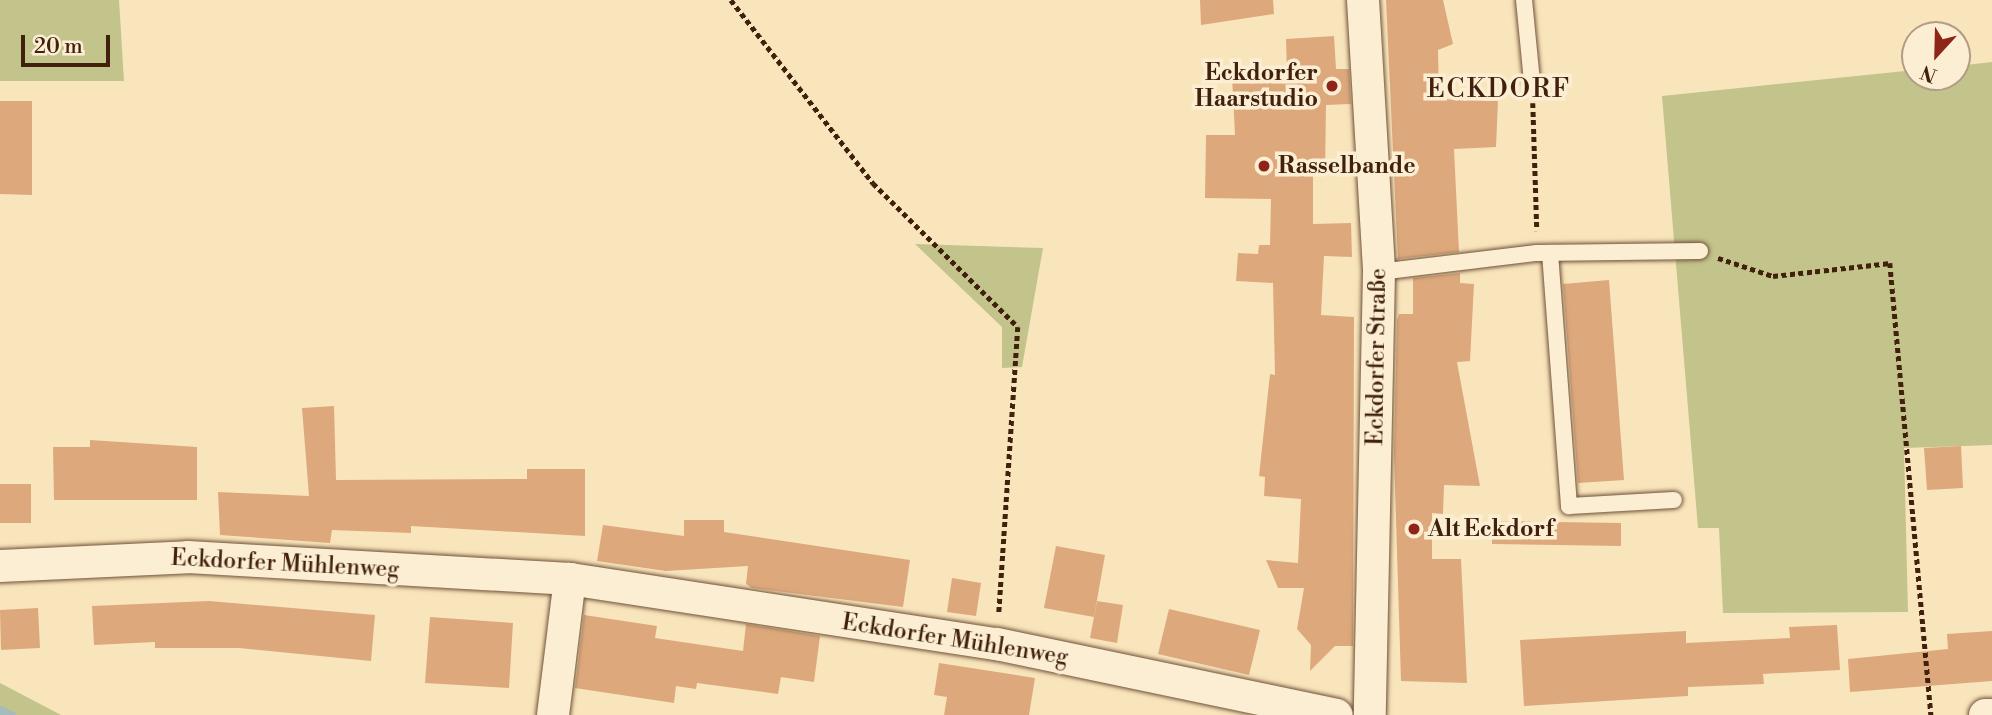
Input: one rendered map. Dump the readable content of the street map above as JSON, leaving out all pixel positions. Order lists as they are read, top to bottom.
{
  "streets": {
    "street": ["Eckdorfer Straße", "Eckdorfer Mühlenweg"]
  },
  "districts": ["ECKDORF"],
  "places": ["Eckdorfer Haarstudio", "Rasselbande", "Alt Eckdorf"],
  "scale_bar": "20 m",
  "north": "bottom"
}
